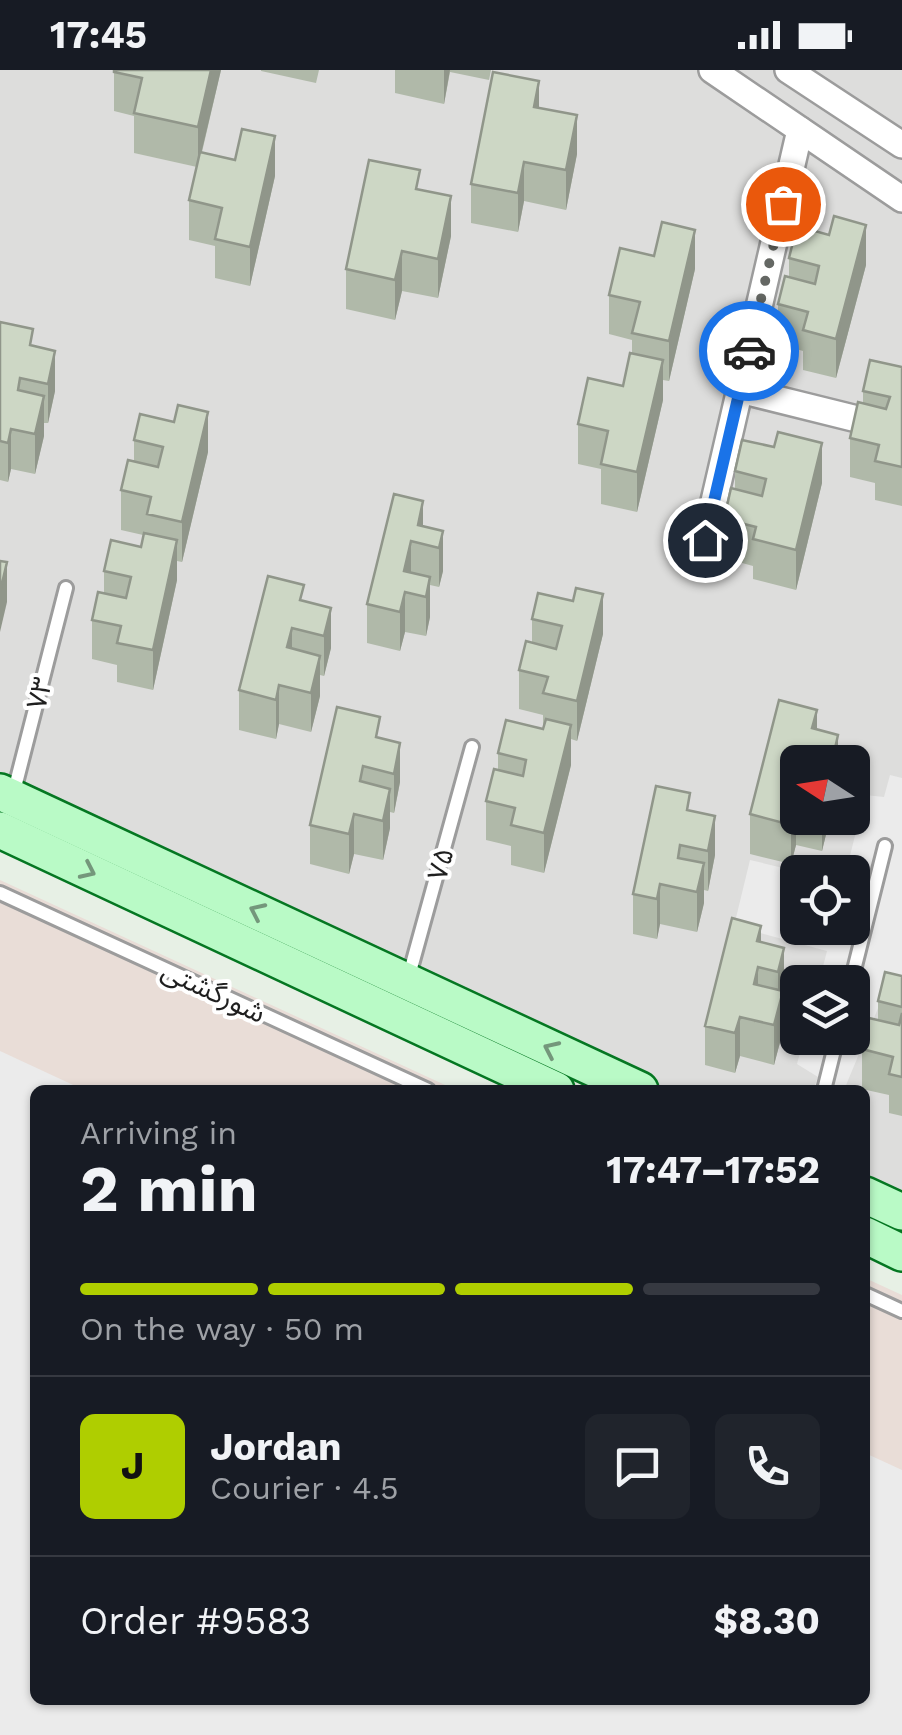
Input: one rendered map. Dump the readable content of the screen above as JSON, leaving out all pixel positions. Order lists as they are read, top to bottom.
{
  "streets": {
    "lane": ["۷۳", "۷۵", "شورگشتی"]
  },
  "north": "left",
  "page": {
    "status": "17:45",
    "heading": ["2 min", "Arriving in", "17:47–17:52"],
    "panel": [
      "Jordan",
      "Courier · 4.5",
      "Order #9583",
      "$8.30"
    ],
    "bar": "On the way · 50 m",
    "round": "J"
  }
}
